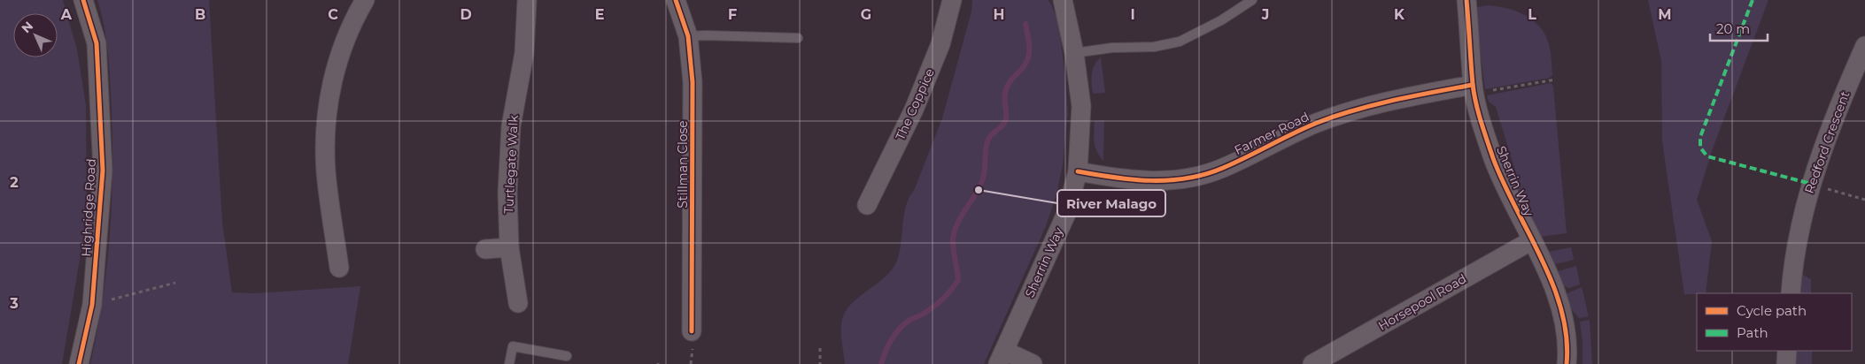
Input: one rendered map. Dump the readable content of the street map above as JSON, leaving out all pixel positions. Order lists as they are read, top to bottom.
{
  "streets": {
    "street": [
      "The Coppice",
      "Farmer Road",
      "Redford Crescent",
      "Turtlegate Walk",
      "Stillman Close",
      "Sherrin Way",
      "Highridge Road",
      "Horsepool Road"
    ]
  },
  "crossings": [
    ["Farmer Road", "Sherrin Way"],
    ["Sherrin Way", "Horsepool Road"]
  ],
  "places": ["River Malago"],
  "legend": ["Cycle path", "Path"],
  "scale_bar": "20 m",
  "north": "top left",
  "grid": {
    "columns": [
      "A",
      "B",
      "C",
      "D",
      "E",
      "F",
      "G",
      "H",
      "I",
      "J",
      "K",
      "L",
      "M"
    ],
    "rows": ["2", "3"]
  }
}
